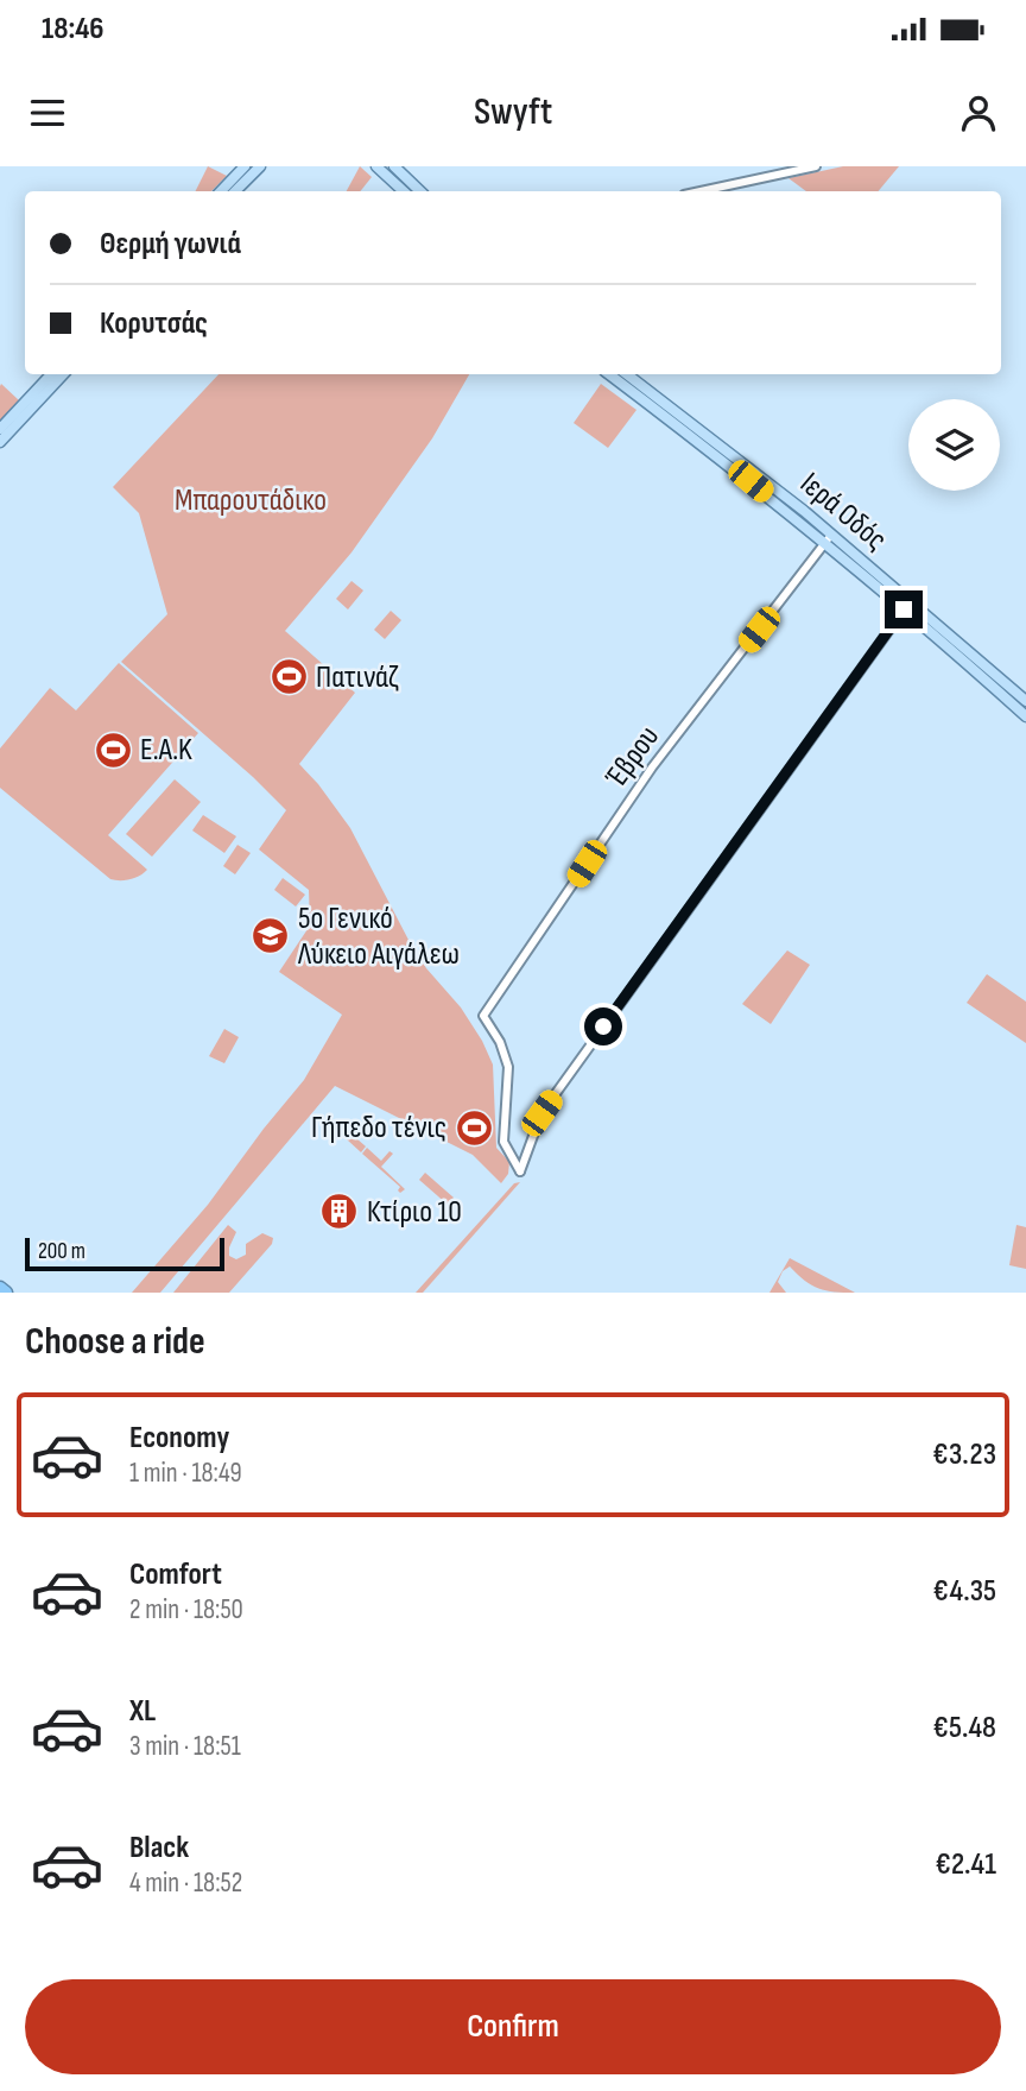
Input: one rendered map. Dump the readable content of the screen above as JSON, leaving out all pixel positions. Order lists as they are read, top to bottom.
{
  "streets": {
    "main road": ["Ιερά Οδός"],
    "street": ["Έβρου"]
  },
  "crossings": [
    ["Ιερά Οδός", "Έβρου"]
  ],
  "parks": ["Μπαρουτάδικο"],
  "places": {
    "sports": ["Πατινάζ", "E.A.K", "Γήπεδο τένις"],
    "school or university": ["5ο Γενικό Λύκειο Αιγάλεω"],
    "building": ["Κτίριο 10"]
  },
  "scale_bar": "200 m",
  "page": {
    "status": "18:46",
    "header": "Swyft",
    "banner": ["Θερμή γωνιά", "Κορυτσάς"],
    "scale": "200 m",
    "heading": "Choose a ride",
    "list": [
      {
        "name": "Economy",
        "note": "1 min · 18:49",
        "value": "€3.23"
      },
      {
        "name": "Comfort",
        "note": "2 min · 18:50",
        "value": "€4.35"
      },
      {
        "name": "XL",
        "note": "3 min · 18:51",
        "value": "€5.48"
      },
      {
        "name": "Black",
        "note": "4 min · 18:52",
        "value": "€2.41"
      }
    ],
    "buttons": "Confirm"
  }
}
